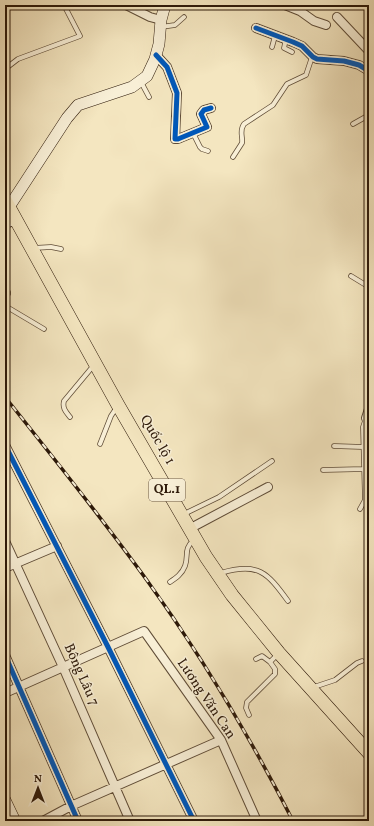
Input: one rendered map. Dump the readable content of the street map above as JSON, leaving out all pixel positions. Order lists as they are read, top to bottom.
{
  "streets": {
    "highway": ["Quốc lộ 1", "QL.1"],
    "street": ["Bông Lâu 7", "Lương Văn Can"]
  },
  "north": "top"
}
